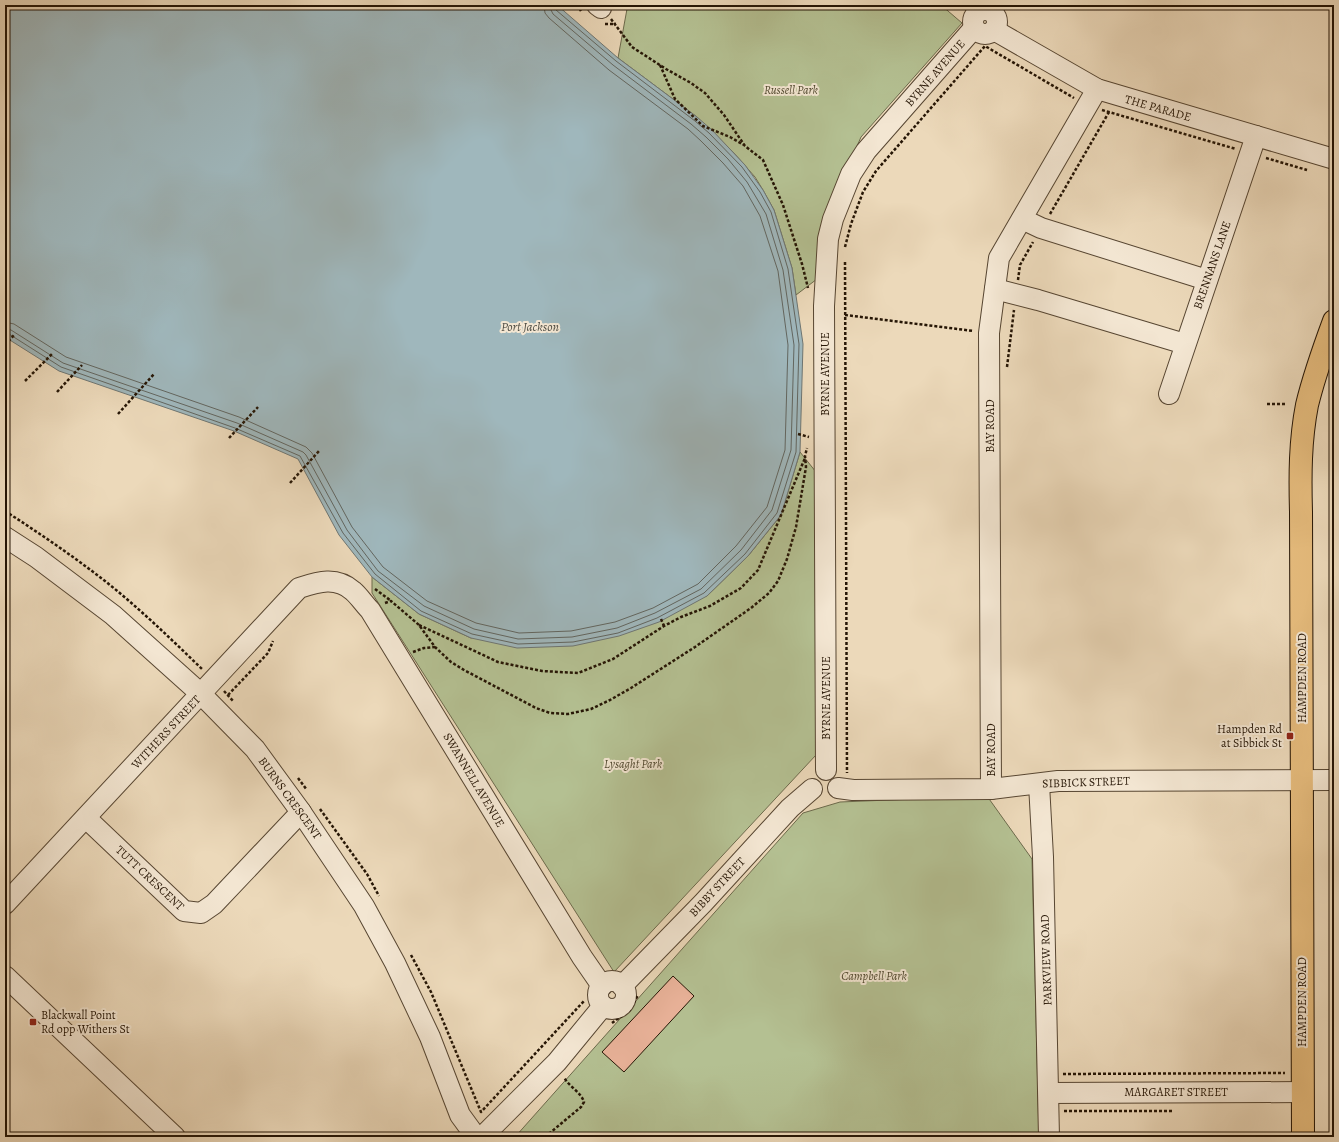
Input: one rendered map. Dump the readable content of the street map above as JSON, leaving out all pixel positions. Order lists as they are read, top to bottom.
{
  "streets": {
    "main road": ["HAMPDEN ROAD"],
    "street": [
      "BYRNE AVENUE",
      "THE PARADE",
      "BRENNANS LANE",
      "BAY ROAD",
      "WITHERS STREET",
      "SWANNELL AVENUE",
      "SIBBICK STREET",
      "BURNS CRESCENT",
      "TUTT CRESCENT",
      "BIBBY STREET",
      "PARKVIEW ROAD",
      "MARGARET STREET"
    ]
  },
  "crossings": [
    ["BYRNE AVENUE", "THE PARADE"],
    ["BYRNE AVENUE", "SIBBICK STREET"],
    ["BYRNE AVENUE", "BIBBY STREET"],
    ["THE PARADE", "BRENNANS LANE"],
    ["THE PARADE", "BAY ROAD"],
    ["BAY ROAD", "SIBBICK STREET"],
    ["HAMPDEN ROAD", "SIBBICK STREET"],
    ["HAMPDEN ROAD", "MARGARET STREET"],
    ["WITHERS STREET", "SWANNELL AVENUE"],
    ["WITHERS STREET", "BURNS CRESCENT"],
    ["WITHERS STREET", "TUTT CRESCENT"],
    ["SIBBICK STREET", "BIBBY STREET"],
    ["SIBBICK STREET", "PARKVIEW ROAD"],
    ["BURNS CRESCENT", "TUTT CRESCENT"],
    ["PARKVIEW ROAD", "MARGARET STREET"]
  ],
  "water": ["Port Jackson"],
  "parks": ["Russell Park", "Lysaght Park", "Campbell Park"],
  "places": {
    "transit": ["Hampden Rd at Sibbick St", "Blackwall Point Rd opp Withers St"]
  }
}
